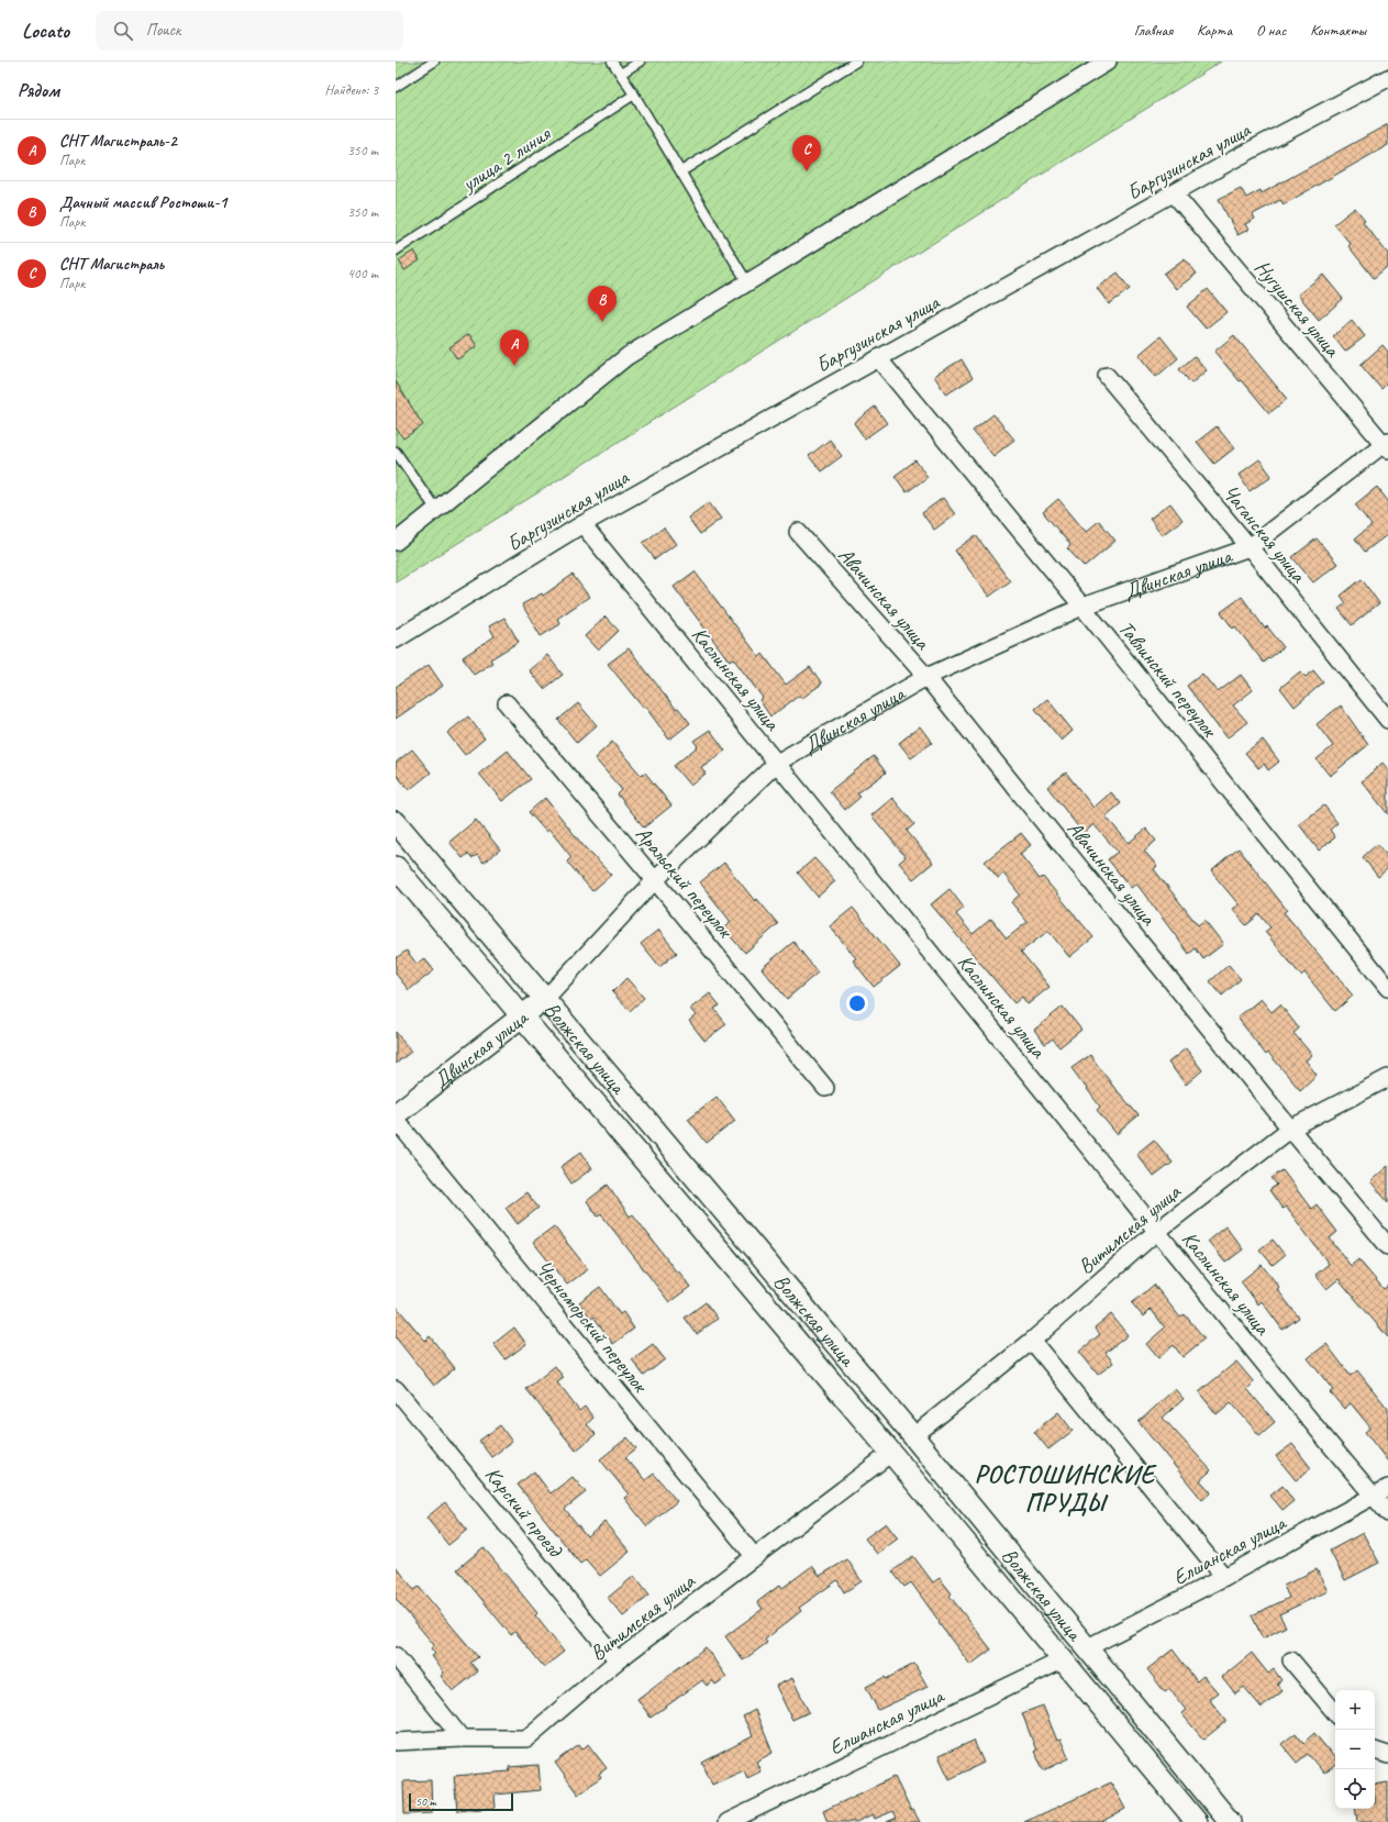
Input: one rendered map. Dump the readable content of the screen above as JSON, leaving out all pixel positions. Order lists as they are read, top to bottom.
{
  "streets": {
    "street": [
      "Баргузинская улица",
      "Нугушская улица",
      "Чаганская улица",
      "Двинская улица",
      "Авачинская улица",
      "Каслинская улица",
      "Тавлинский переулок",
      "Аральский переулок",
      "Волжская улица",
      "Витимская улица",
      "Черноморский переулок",
      "Карский проезд",
      "Елшанская улица"
    ],
    "lane": ["улица 2 линия"]
  },
  "crossings": [
    ["Баргузинская улица", "Нугушская улица"],
    ["Баргузинская улица", "Каслинская улица"],
    ["Баргузинская улица", "Тавлинский переулок"],
    ["Нугушская улица", "Двинская улица"],
    ["Чаганская улица", "Двинская улица"],
    ["Двинская улица", "Авачинская улица"],
    ["Двинская улица", "Каслинская улица"],
    ["Двинская улица", "Тавлинский переулок"],
    ["Двинская улица", "Аральский переулок"],
    ["Двинская улица", "Волжская улица"],
    ["Авачинская улица", "Витимская улица"],
    ["Каслинская улица", "Витимская улица"],
    ["Каслинская улица", "Елшанская улица"],
    ["Волжская улица", "Витимская улица"],
    ["Волжская улица", "Елшанская улица"],
    ["Витимская улица", "Черноморский переулок"],
    ["Витимская улица", "Карский проезд"]
  ],
  "districts": ["РОСТОШИНСКИЕ ПРУДЫ"],
  "scale_bar": "50 m",
  "page": {
    "header": "Locato",
    "search": "Поиск",
    "nav": [
      "Главная",
      "Карта",
      "О нас",
      "Контакты"
    ],
    "heading": ["Рядом", "Найдено: 3"],
    "list": [
      {
        "mark": "A",
        "name": "СНТ Магистраль-2",
        "note": "Парк",
        "value": "350 m"
      },
      {
        "mark": "B",
        "name": "Дачный массив Ростоши-1",
        "note": "Парк",
        "value": "350 m"
      },
      {
        "mark": "C",
        "name": "СНТ Магистраль",
        "note": "Парк",
        "value": "400 m"
      }
    ],
    "pins": ["C", "B", "A"],
    "map_buttons": ["+", "−"],
    "scale": "50 m"
  }
}
